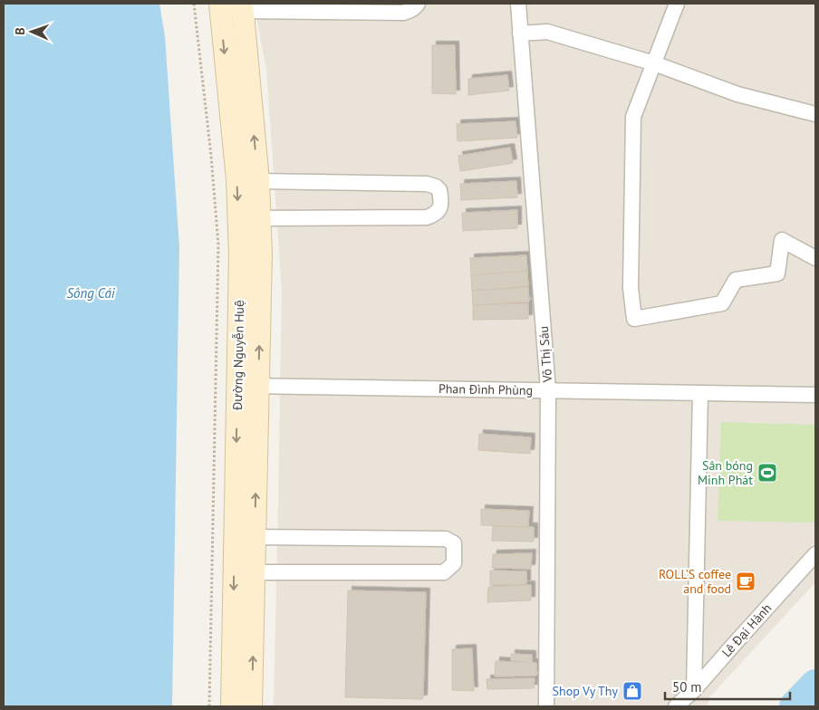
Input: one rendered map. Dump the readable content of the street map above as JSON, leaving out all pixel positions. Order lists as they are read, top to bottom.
{
  "streets": {
    "main road": ["Đường Nguyễn Huệ"],
    "street": ["Võ Thị Sáu", "Phan Đình Phùng", "Lê Đại Hành"]
  },
  "crossings": [
    ["Võ Thị Sáu", "Phan Đình Phùng"],
    ["Đường Nguyễn Huệ", "Phan Đình Phùng"]
  ],
  "water": ["Sông Cái"],
  "places": {
    "sports": ["Sân bóng Minh Phát"],
    "cafe": ["ROLL’S coffee and food"],
    "shop": ["Shop Vy Thy"]
  },
  "scale_bar": "50 m",
  "north": "left"
}
